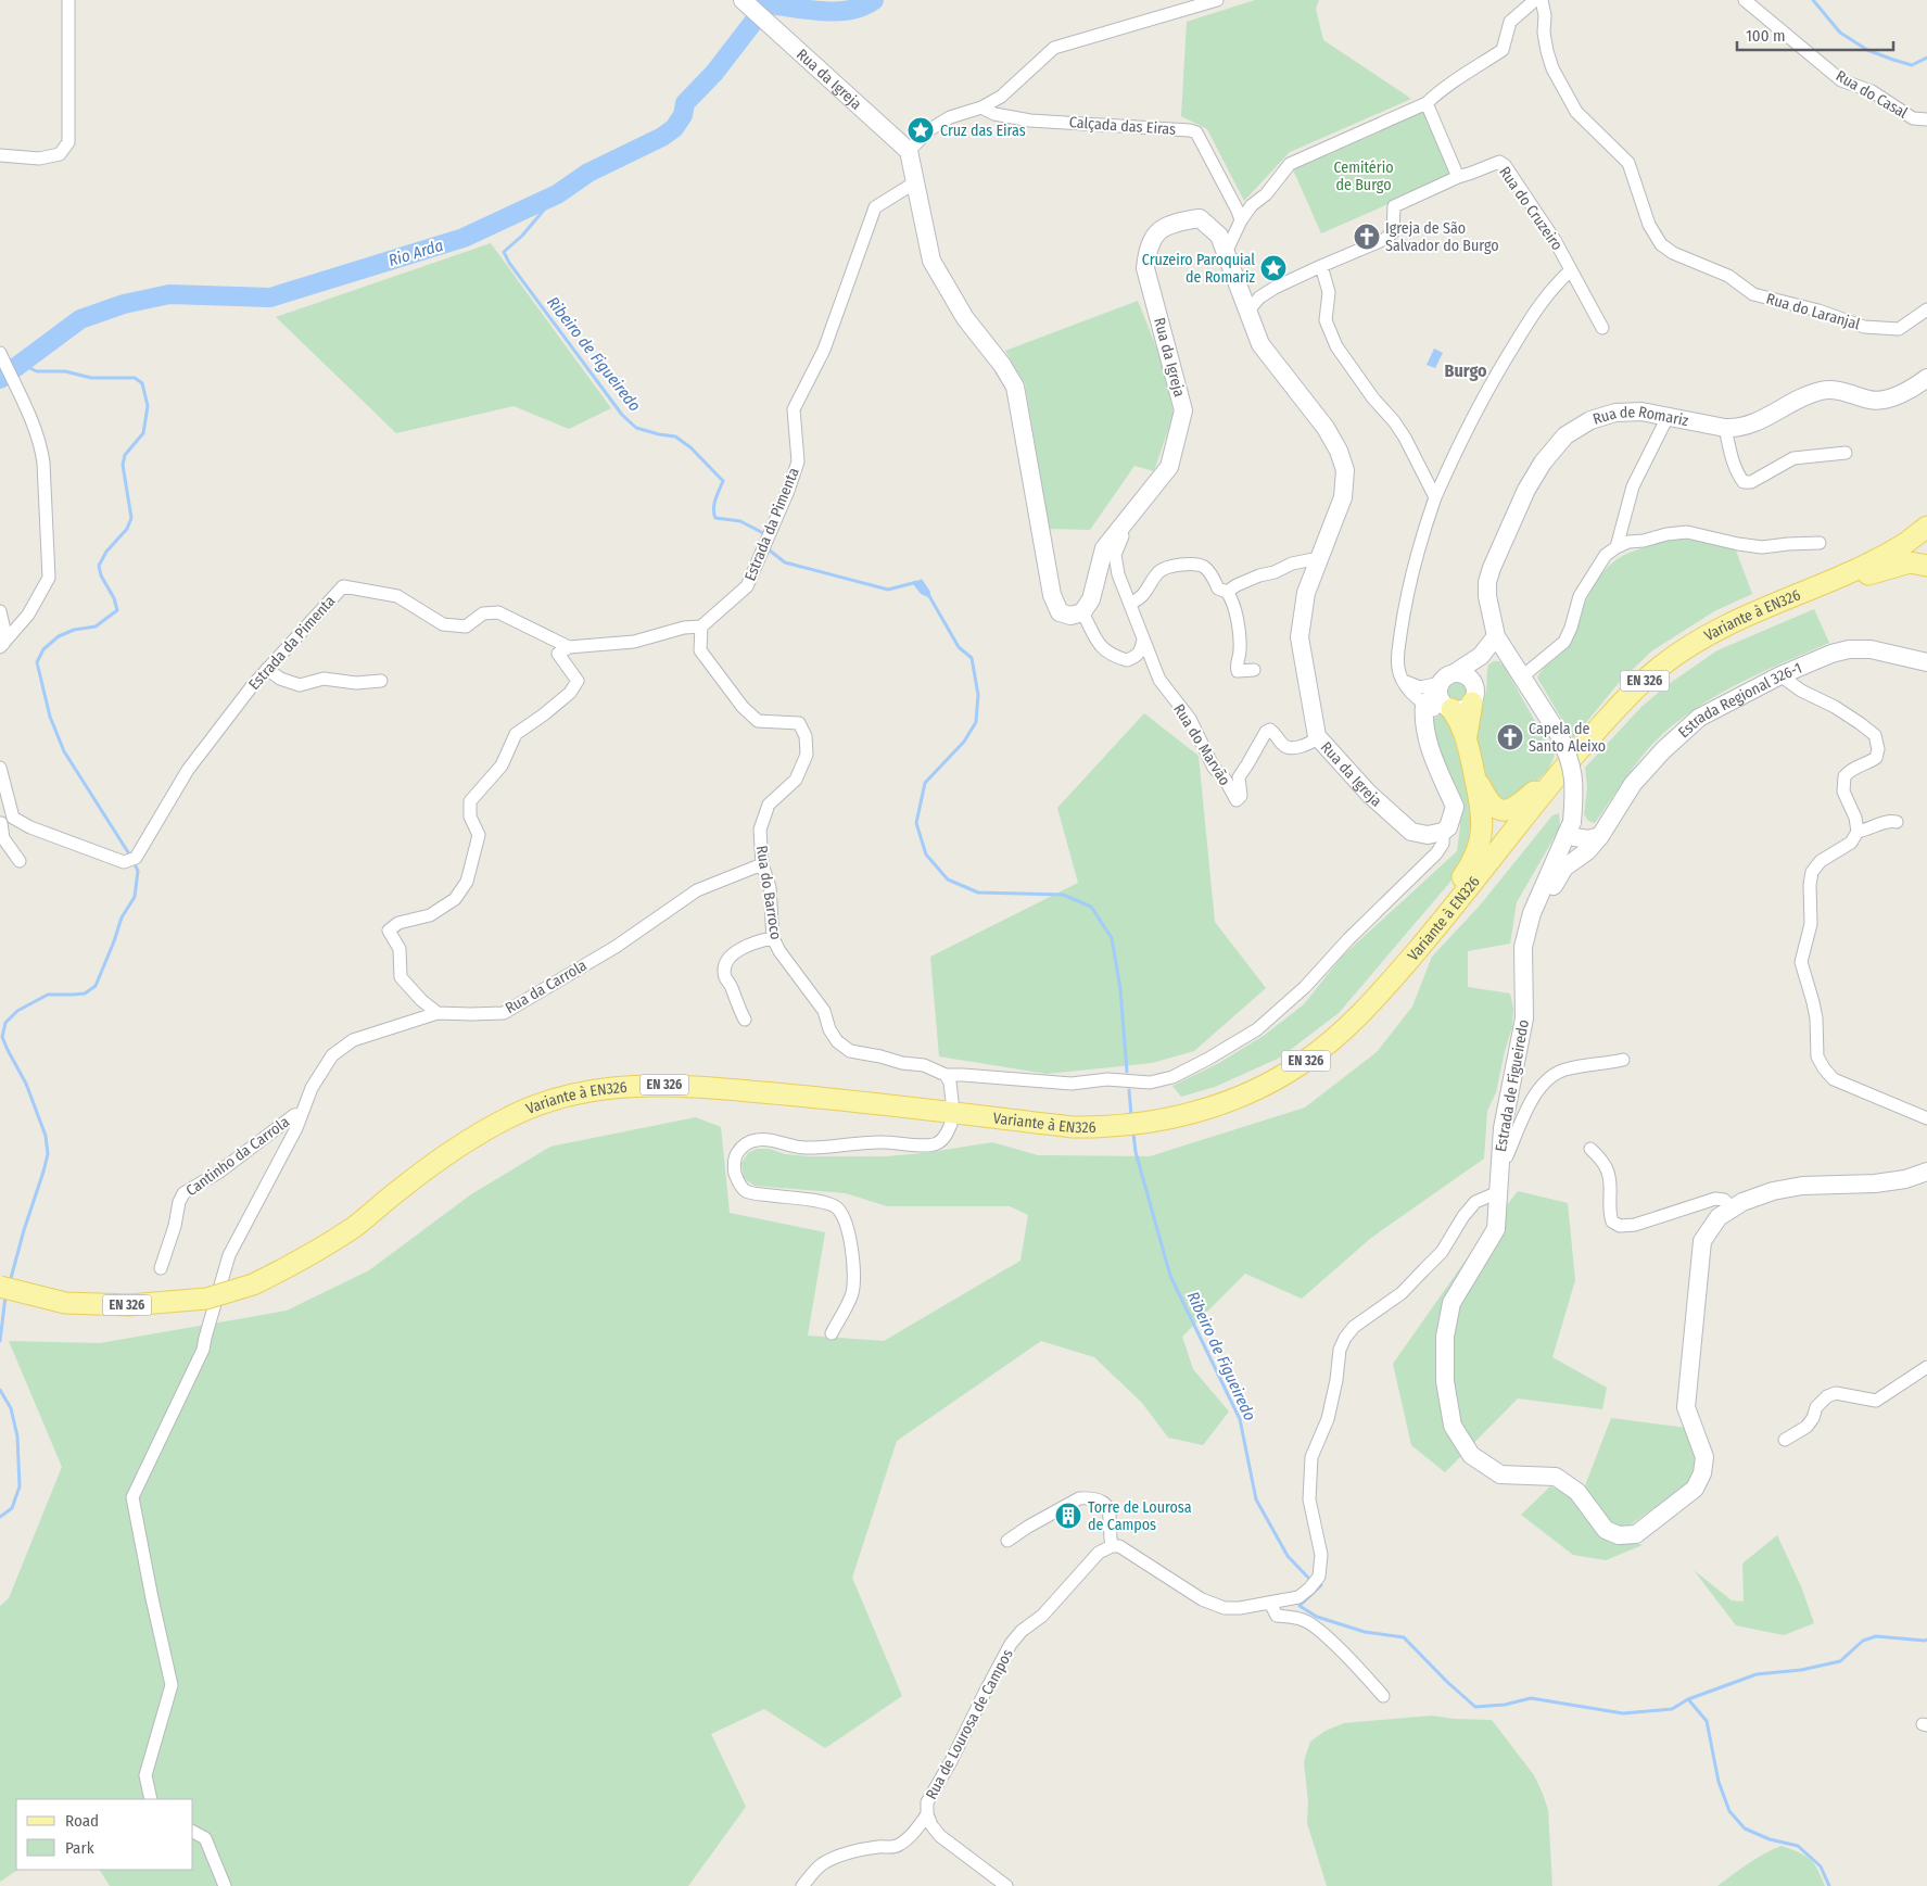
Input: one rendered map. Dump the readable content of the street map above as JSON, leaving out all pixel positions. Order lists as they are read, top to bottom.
{
  "streets": {
    "main road": ["Variante à EN326", "EN 326"],
    "street": [
      "Rua da Igreja",
      "Rua do Casal",
      "Calçada das Eiras",
      "Rua do Cruzeiro",
      "Rua do Laranjal",
      "Rua de Romariz",
      "Estrada da Pimenta",
      "Estrada Regional 326-1",
      "Rua do Marvão",
      "Rua do Barroco",
      "Rua da Carrola",
      "Estrada de Figueiredo",
      "Cantinho da Carrola",
      "Rua de Lourosa de Campos"
    ]
  },
  "crossings": [
    ["Rua da Igreja", "Rua do Marvão"],
    ["Rua de Romariz", "Estrada de Figueiredo"],
    ["Estrada da Pimenta", "Rua do Barroco"],
    ["Estrada Regional 326-1", "Estrada de Figueiredo"],
    ["Rua do Barroco", "Rua da Carrola"],
    ["Rua da Carrola", "Cantinho da Carrola"]
  ],
  "districts": ["Burgo"],
  "water": ["Rio Arda", "Ribeiro de Figueiredo"],
  "parks": ["Cemitério de Burgo"],
  "places": {
    "place": ["Cruz das Eiras", "Cruzeiro Paroquial de Romariz"],
    "church": ["Igreja de São Salvador do Burgo", "Capela de Santo Aleixo"],
    "building": ["Torre de Lourosa de Campos"]
  },
  "legend": ["Road", "Park"],
  "scale_bar": "100 m"
}
